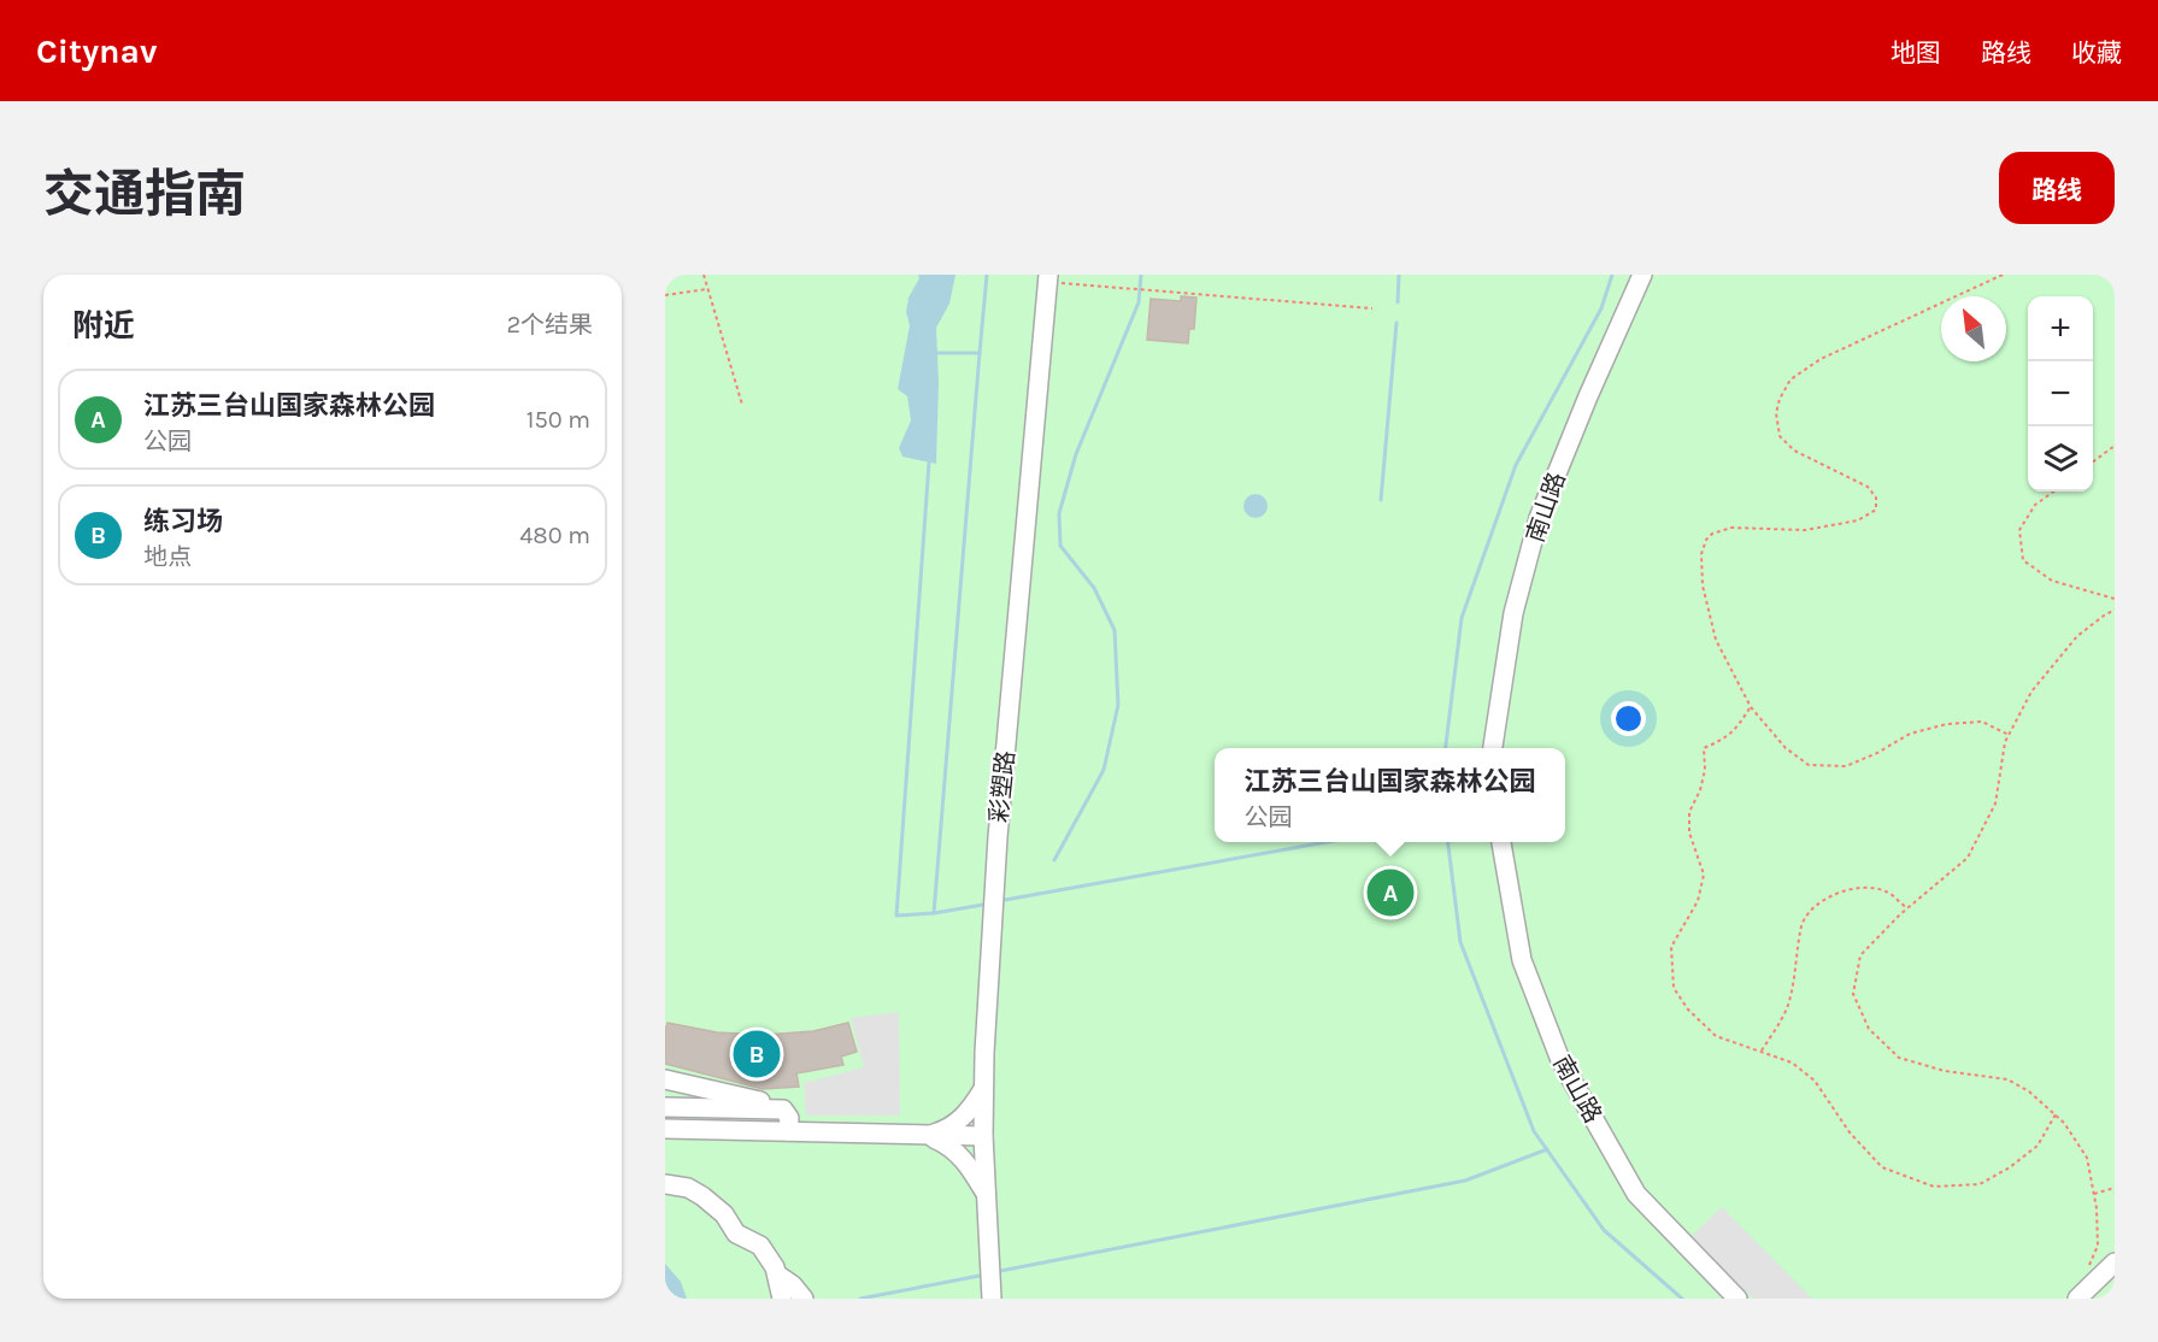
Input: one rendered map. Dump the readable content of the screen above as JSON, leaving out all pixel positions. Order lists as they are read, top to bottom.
{
  "streets": {
    "street": ["南山路", "彩塑路"]
  },
  "north": "top left",
  "page": {
    "header": "Citynav",
    "nav": ["地图", "路线", "收藏"],
    "title": "交通指南",
    "buttons": "路线",
    "heading": ["附近", "2个结果"],
    "map_buttons": ["+", "−"],
    "list": [
      {
        "mark": "A",
        "name": "江苏三台山国家森林公园",
        "note": "公园",
        "value": "150 m"
      },
      {
        "mark": "B",
        "name": "练习场",
        "note": "地点",
        "value": "480 m"
      }
    ],
    "popup": ["江苏三台山国家森林公园", "公园"],
    "pins": ["A", "B"]
  }
}
